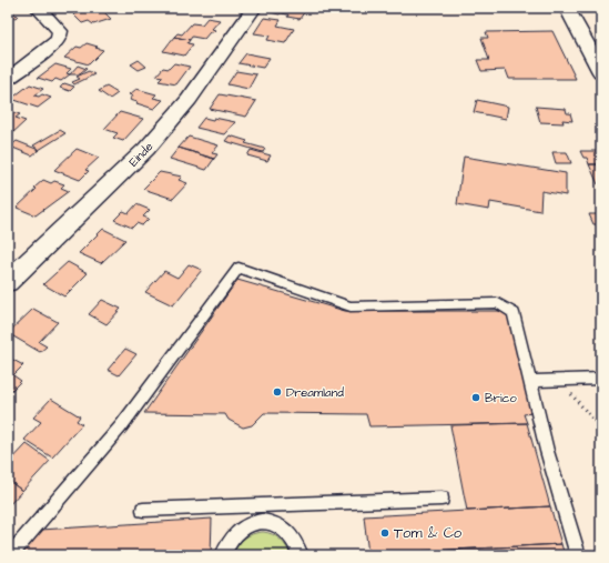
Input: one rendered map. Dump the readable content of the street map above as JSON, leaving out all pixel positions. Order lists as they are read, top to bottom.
{
  "streets": {
    "street": ["Einde"]
  },
  "places": ["Dreamland", "Brico", "Tom & Co"]
}
